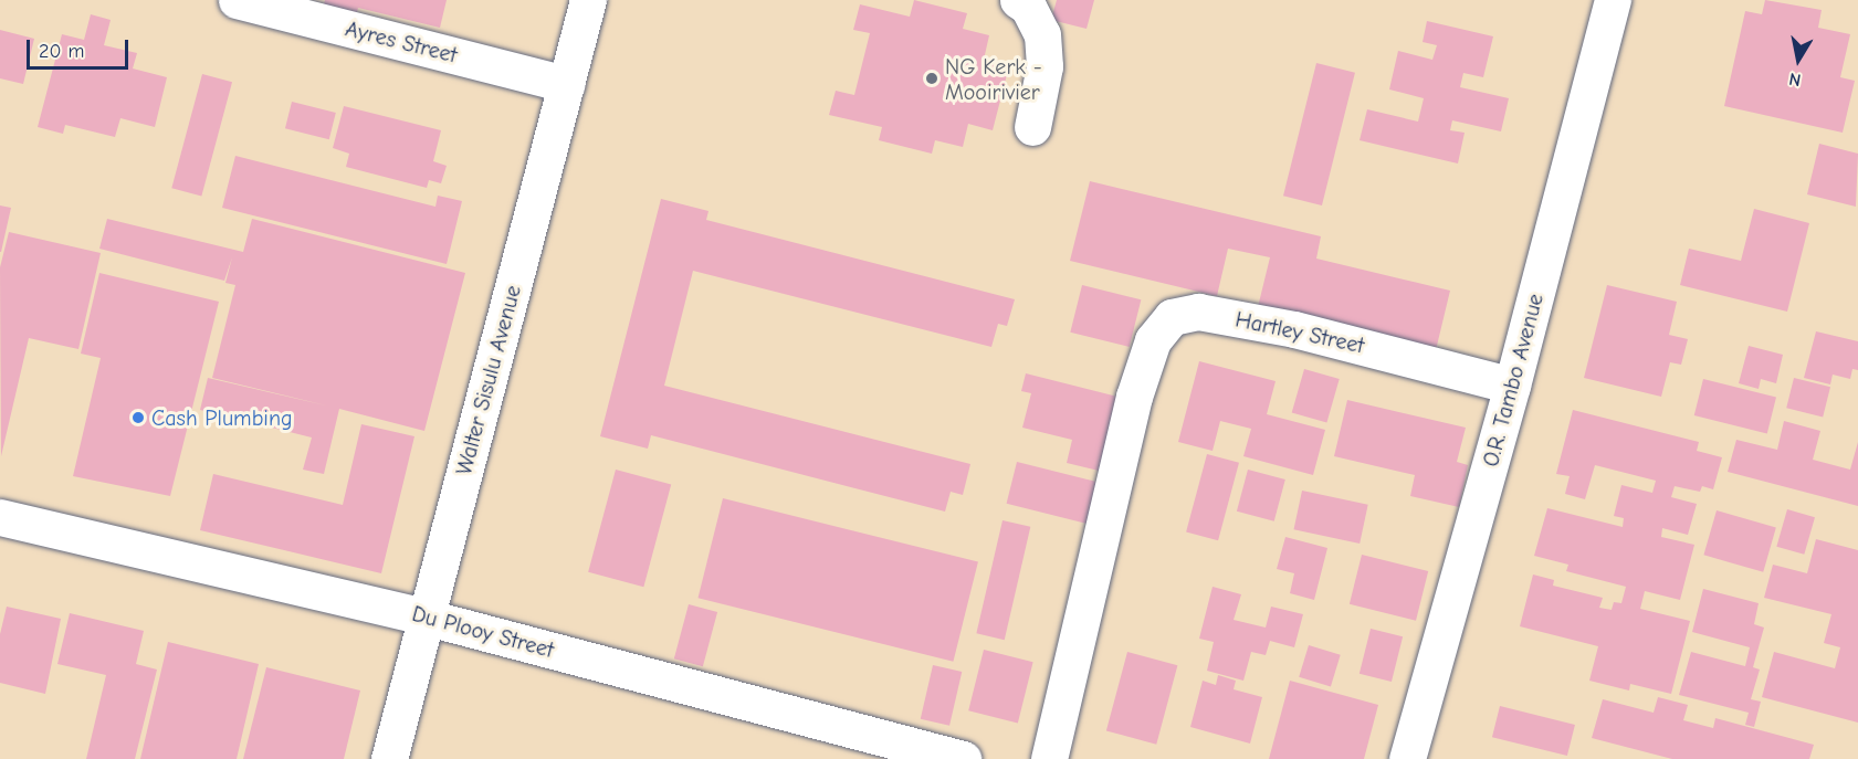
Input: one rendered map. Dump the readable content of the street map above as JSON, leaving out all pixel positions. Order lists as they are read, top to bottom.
{
  "streets": {
    "street": [
      "Ayres Street",
      "Hartley Street",
      "Walter Sisulu Avenue",
      "O.R. Tambo Avenue",
      "Du Plooy Street"
    ]
  },
  "crossings": [
    ["Ayres Street", "Walter Sisulu Avenue"],
    ["Hartley Street", "O.R. Tambo Avenue"],
    ["Walter Sisulu Avenue", "Du Plooy Street"]
  ],
  "places": ["NG Kerk - Mooirivier", "Cash Plumbing"],
  "scale_bar": "20 m",
  "north": "bottom"
}
